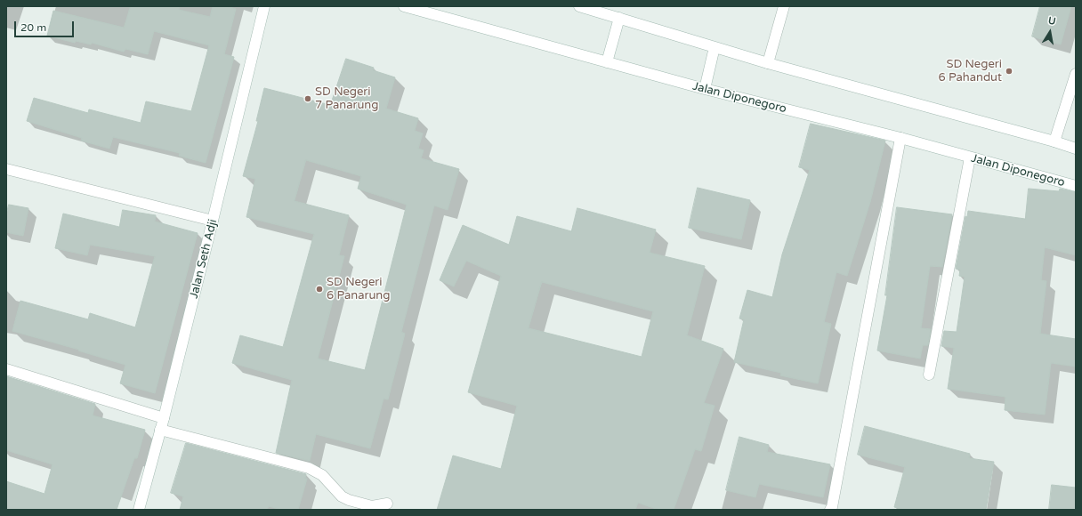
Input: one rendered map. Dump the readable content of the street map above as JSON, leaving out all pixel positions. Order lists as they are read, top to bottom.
{
  "streets": {
    "street": ["Jalan Diponegoro", "Jalan Seth Adji"]
  },
  "places": ["SD Negeri 6 Pahandut", "SD Negeri 7 Panarung", "SD Negeri 6 Panarung"],
  "scale_bar": "20 m",
  "north": "top"
}
